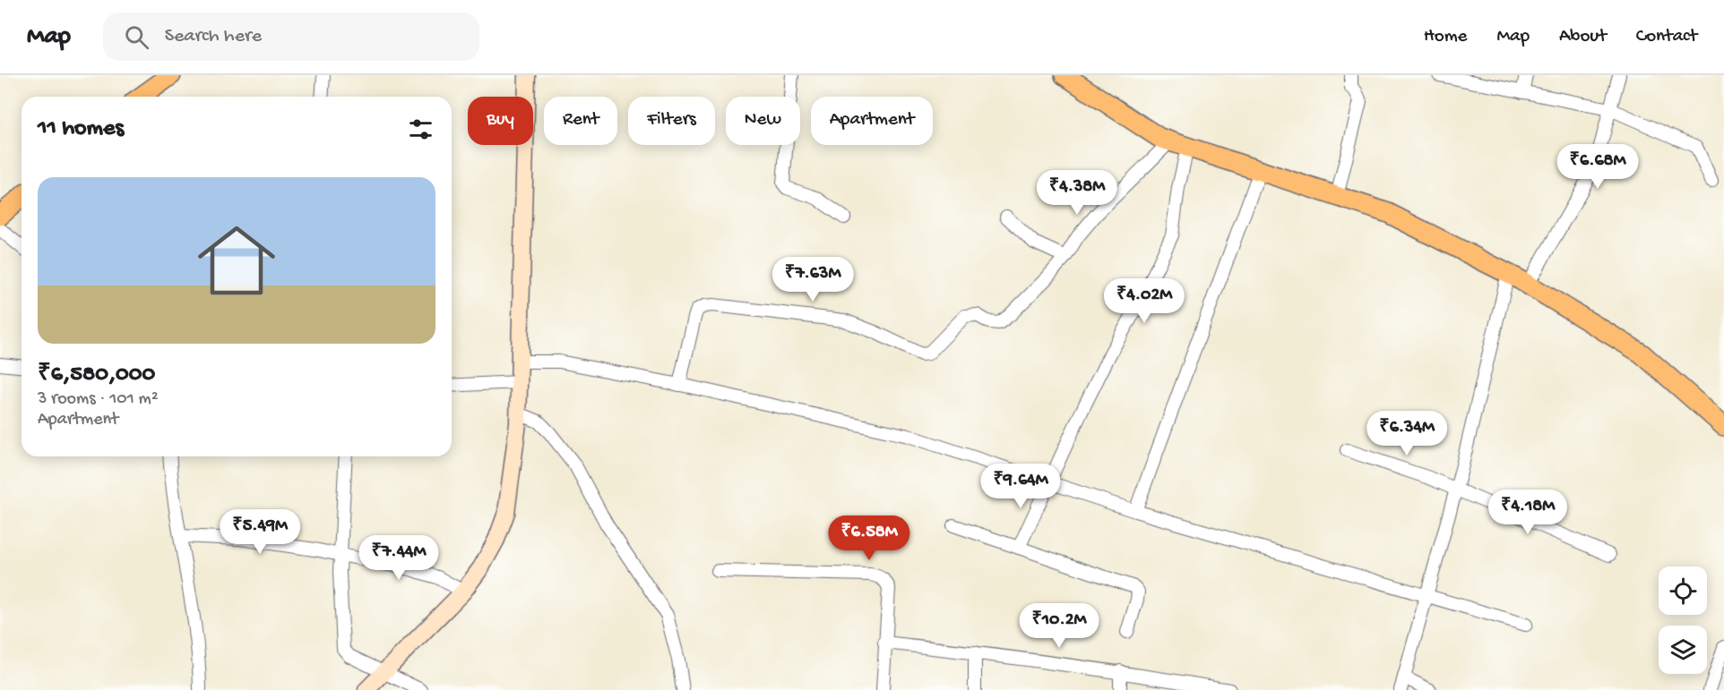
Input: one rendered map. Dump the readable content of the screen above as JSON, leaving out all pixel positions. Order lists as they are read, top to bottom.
{
  "page": {
    "header": "Map",
    "search": "Search here",
    "nav": [
      "Home",
      "Map",
      "About",
      "Contact"
    ],
    "chip": [
      "Buy",
      "Rent",
      "Filters",
      "New",
      "Apartment"
    ],
    "heading": "11 homes",
    "price": [
      "₹6.68M",
      "₹4.38M",
      "₹7.63M",
      "₹4.02M",
      "₹6.34M",
      "₹9.64M",
      "₹4.18M",
      "₹5.49M",
      "₹6.58M",
      "₹7.44M",
      "₹10.2M"
    ],
    "list": [
      {
        "name": "₹6,580,000",
        "note": "3 rooms · 101 m² · Apartment"
      }
    ]
  }
}
